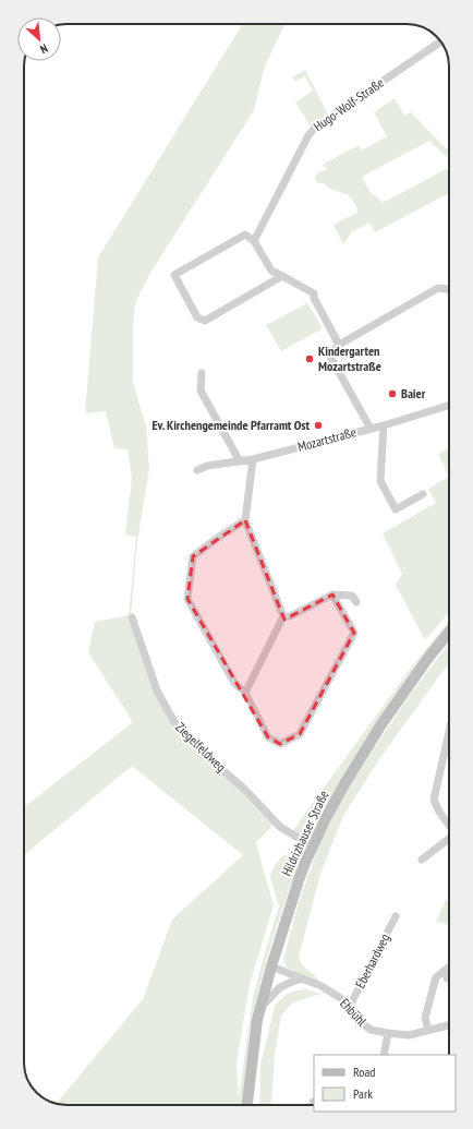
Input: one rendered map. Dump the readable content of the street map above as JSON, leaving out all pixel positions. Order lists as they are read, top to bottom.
{
  "streets": {
    "main road": ["Hildrizhauser Straße"],
    "street": [
      "Hugo-Wolf-Straße",
      "Mozartstraße",
      "Ziegelfeldweg",
      "Eberhardweg",
      "Ehbühl"
    ]
  },
  "crossings": [
    ["Ziegelfeldweg", "Hildrizhauser Straße"],
    ["Hildrizhauser Straße", "Ehbühl"],
    ["Eberhardweg", "Ehbühl"]
  ],
  "places": ["Kindergarten Mozartstraße", "Baier", "Ev. Kirchengemeinde Pfarramt Ost"],
  "legend": ["Road", "Park"],
  "north": "bottom right"
}
